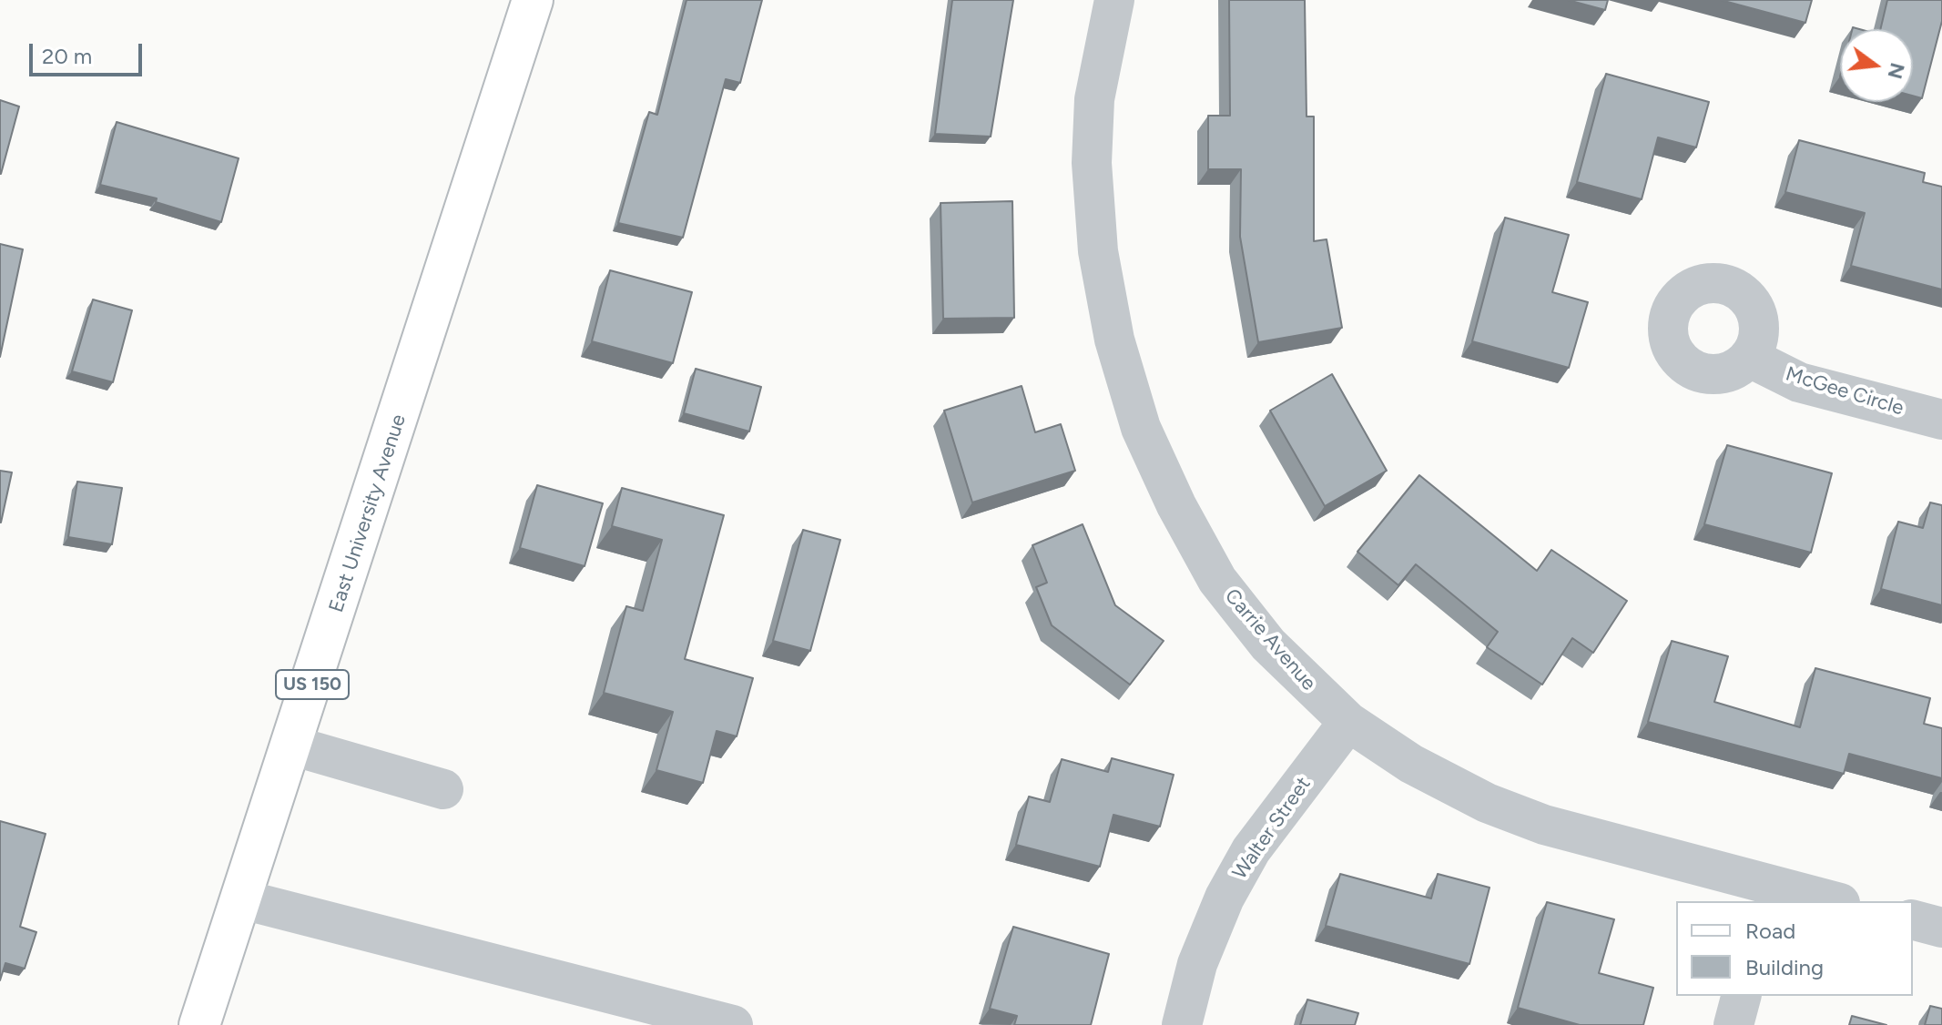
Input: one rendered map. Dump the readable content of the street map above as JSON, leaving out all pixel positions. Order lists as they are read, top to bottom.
{
  "streets": {
    "main road": ["East University Avenue", "US 150"],
    "street": ["McGee Circle", "Carrie Avenue", "Walter Street"]
  },
  "crossings": [
    ["Carrie Avenue", "Walter Street"]
  ],
  "legend": ["Road", "Building"],
  "scale_bar": "20 m",
  "north": "right"
}
